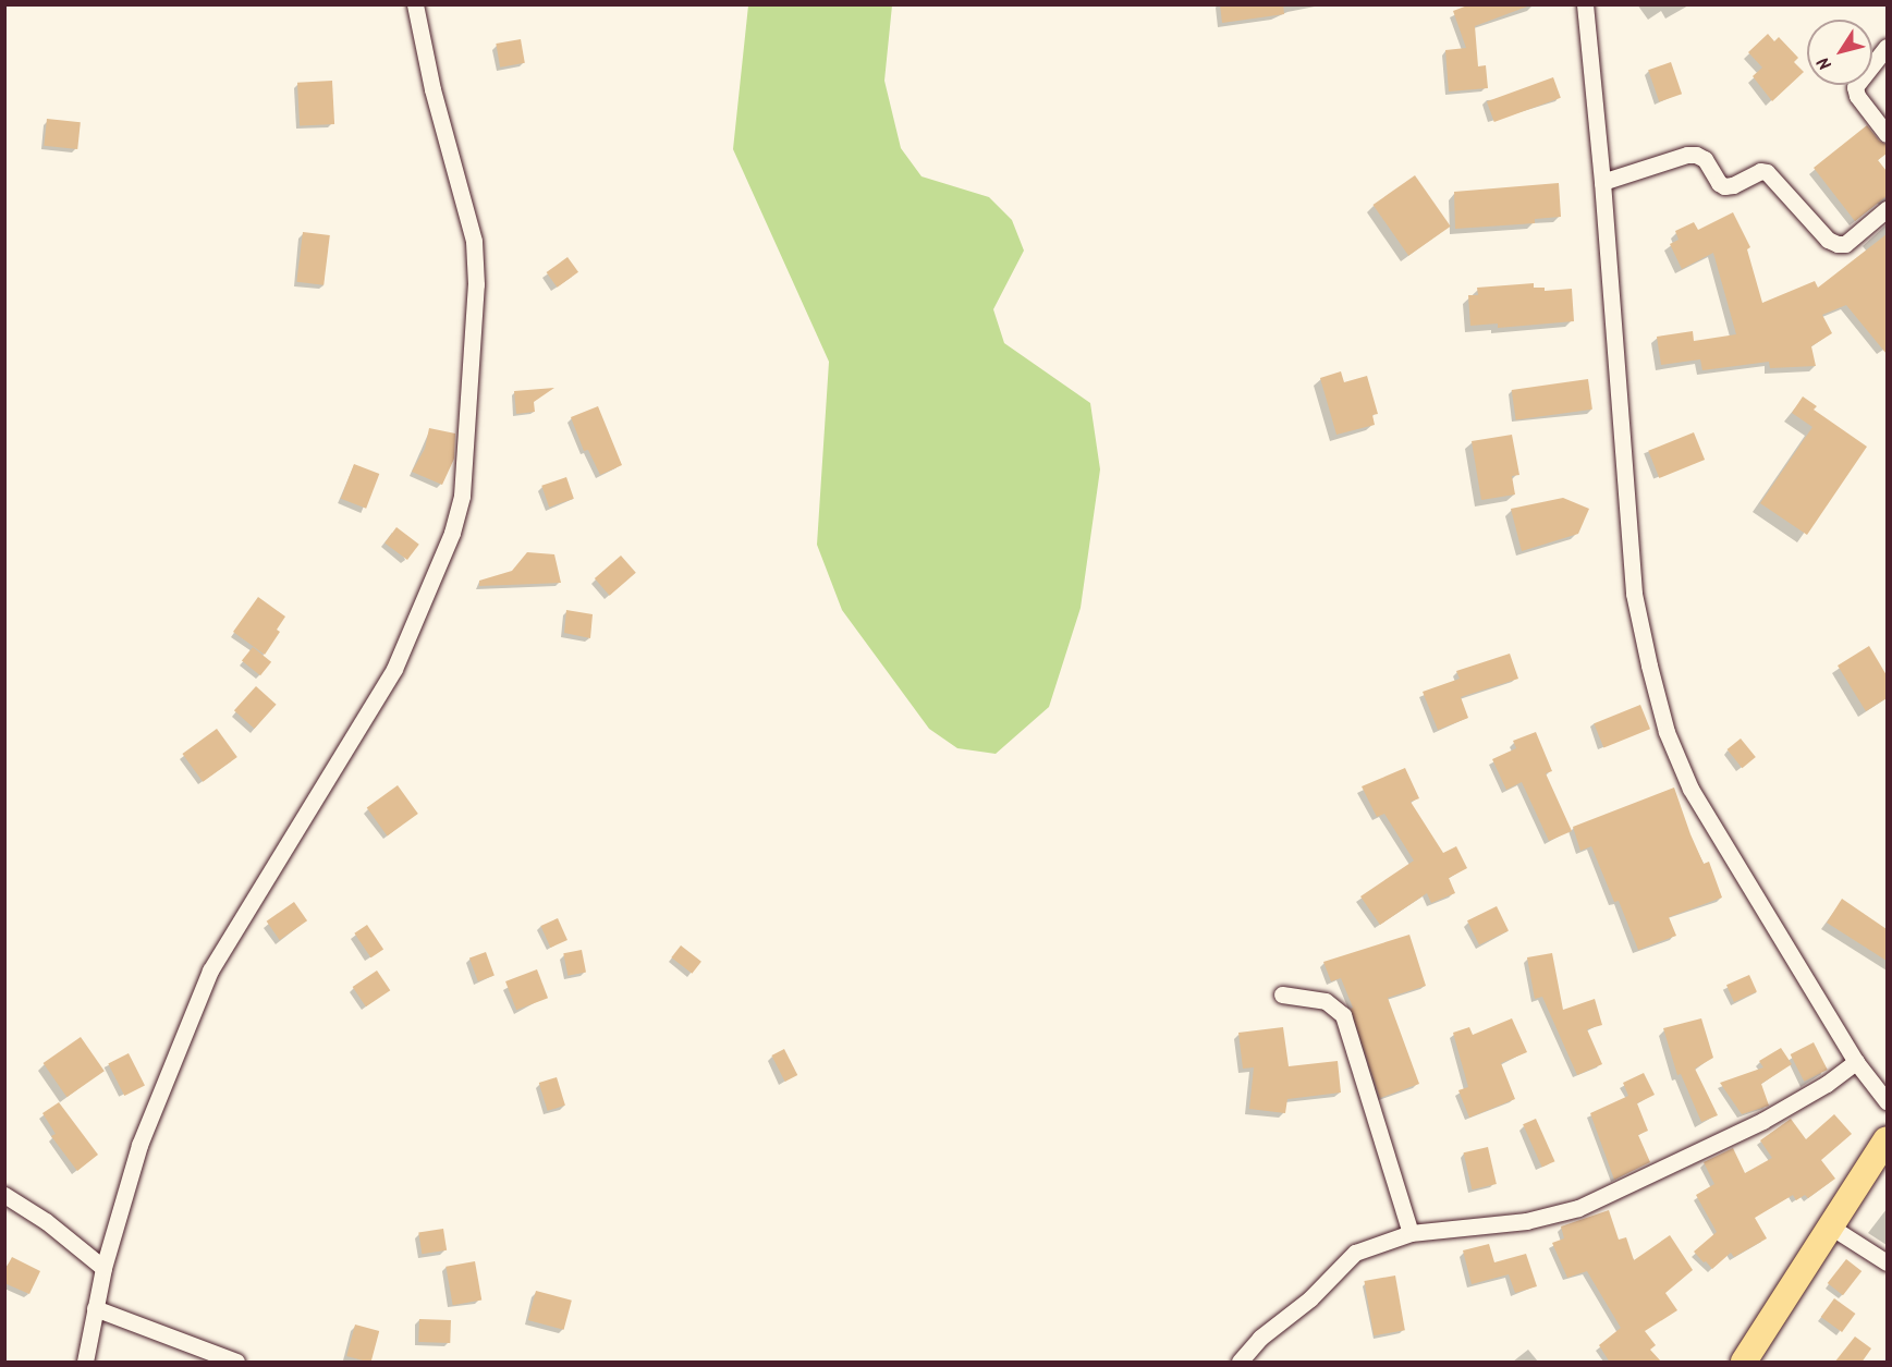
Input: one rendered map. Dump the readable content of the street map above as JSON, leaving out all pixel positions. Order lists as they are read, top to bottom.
{
  "north": "bottom left"
}
